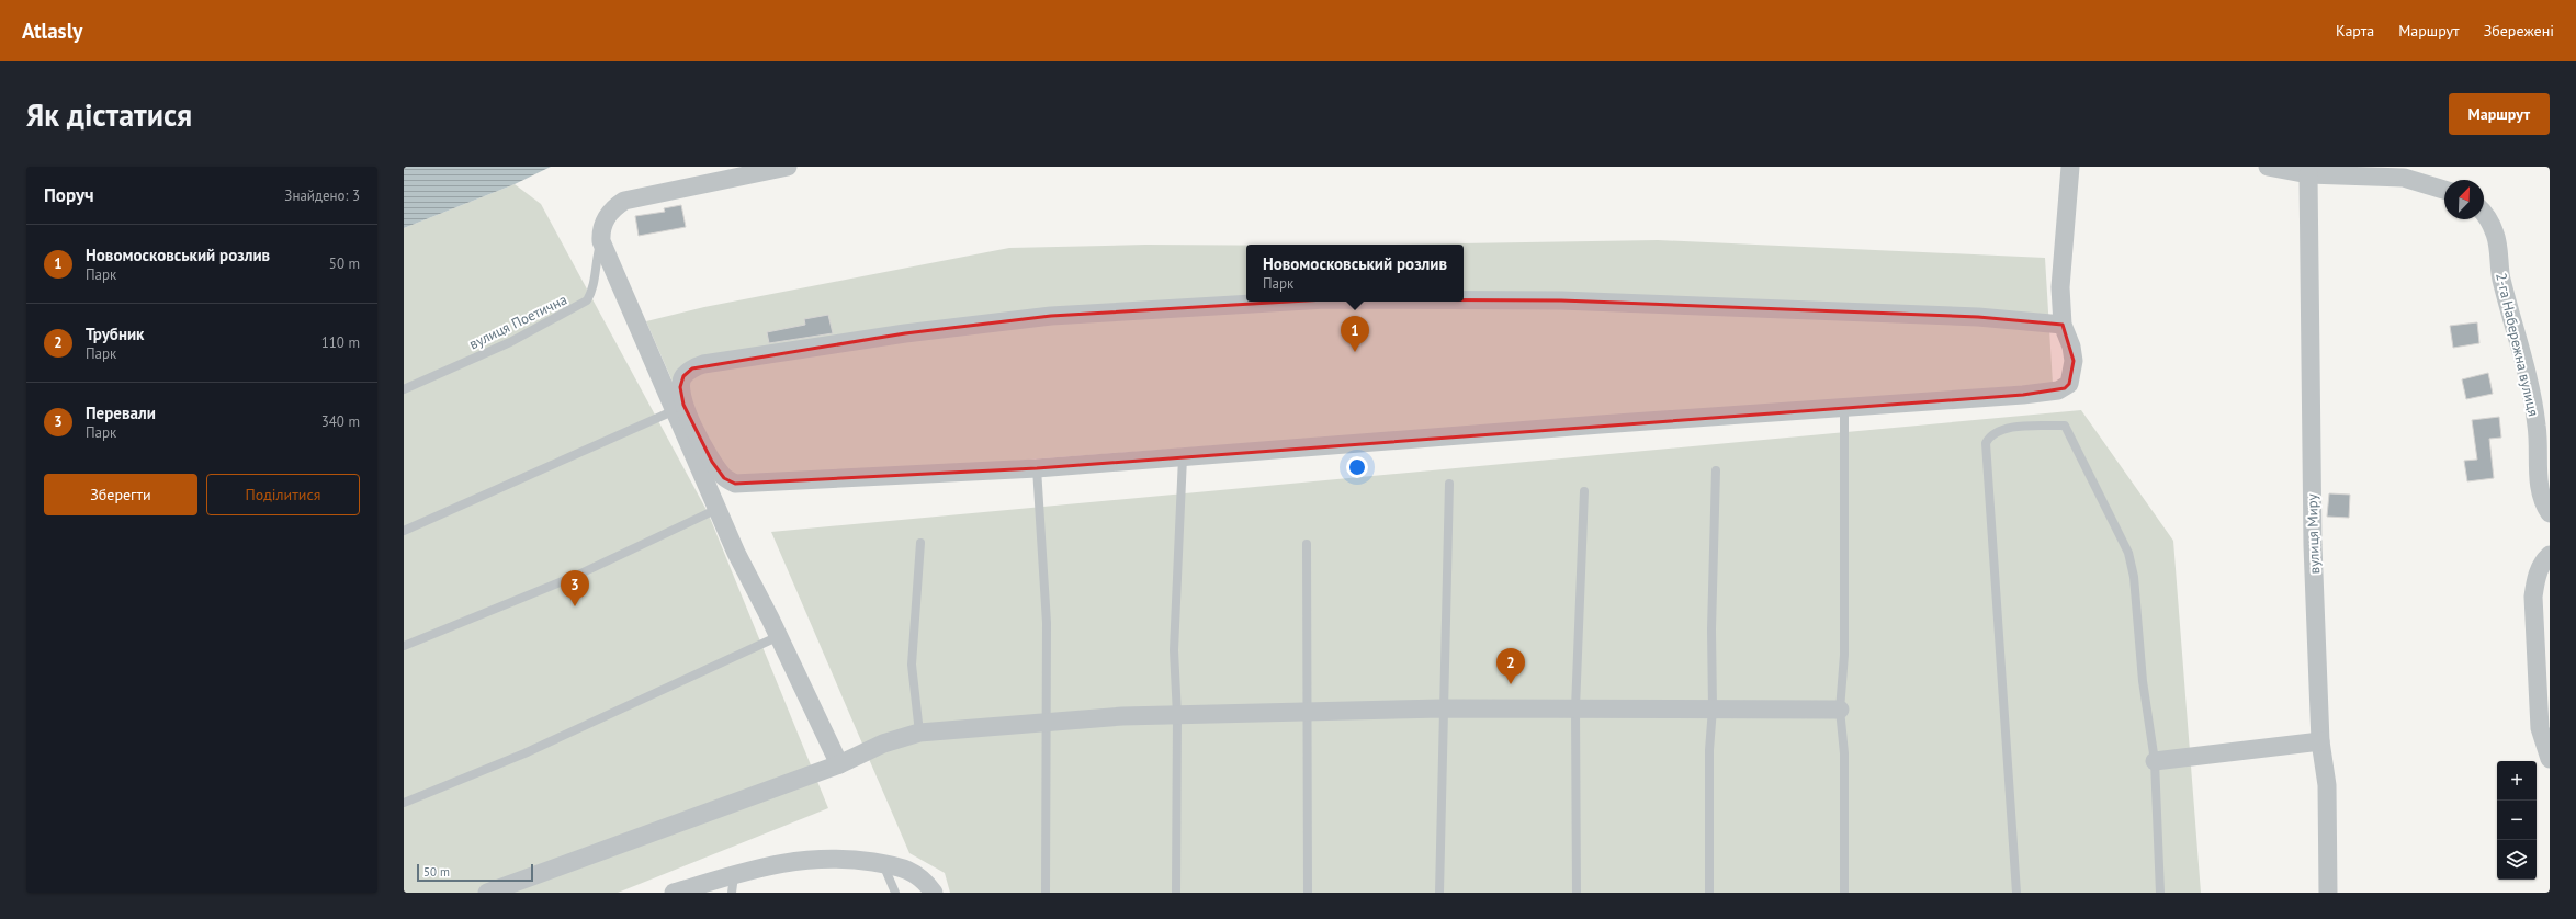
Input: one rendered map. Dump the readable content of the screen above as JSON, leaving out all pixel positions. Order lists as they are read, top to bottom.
{
  "streets": {
    "street": ["2-га Набережна вулиця", "вулиця Миру"],
    "lane": ["вулиця Поетична"]
  },
  "scale_bar": "50 m",
  "north": "top right",
  "page": {
    "header": "Atlasly",
    "nav": ["Карта", "Маршрут", "Збережені"],
    "buttons": [
      "Маршрут",
      ["Зберегти", "Поділитися"]
    ],
    "title": "Як дістатися",
    "heading": ["Поруч", "Знайдено: 3"],
    "list": [
      {
        "mark": "1",
        "name": "Новомосковський розлив",
        "note": "Парк",
        "value": "50 m"
      },
      {
        "mark": "2",
        "name": "Трубник",
        "note": "Парк",
        "value": "110 m"
      },
      {
        "mark": "3",
        "name": "Перевали",
        "note": "Парк",
        "value": "340 m"
      }
    ],
    "popup": ["Новомосковський розлив", "Парк"],
    "pins": ["1", "3", "2"],
    "map_buttons": ["+", "−"],
    "scale": "50 m"
  }
}
